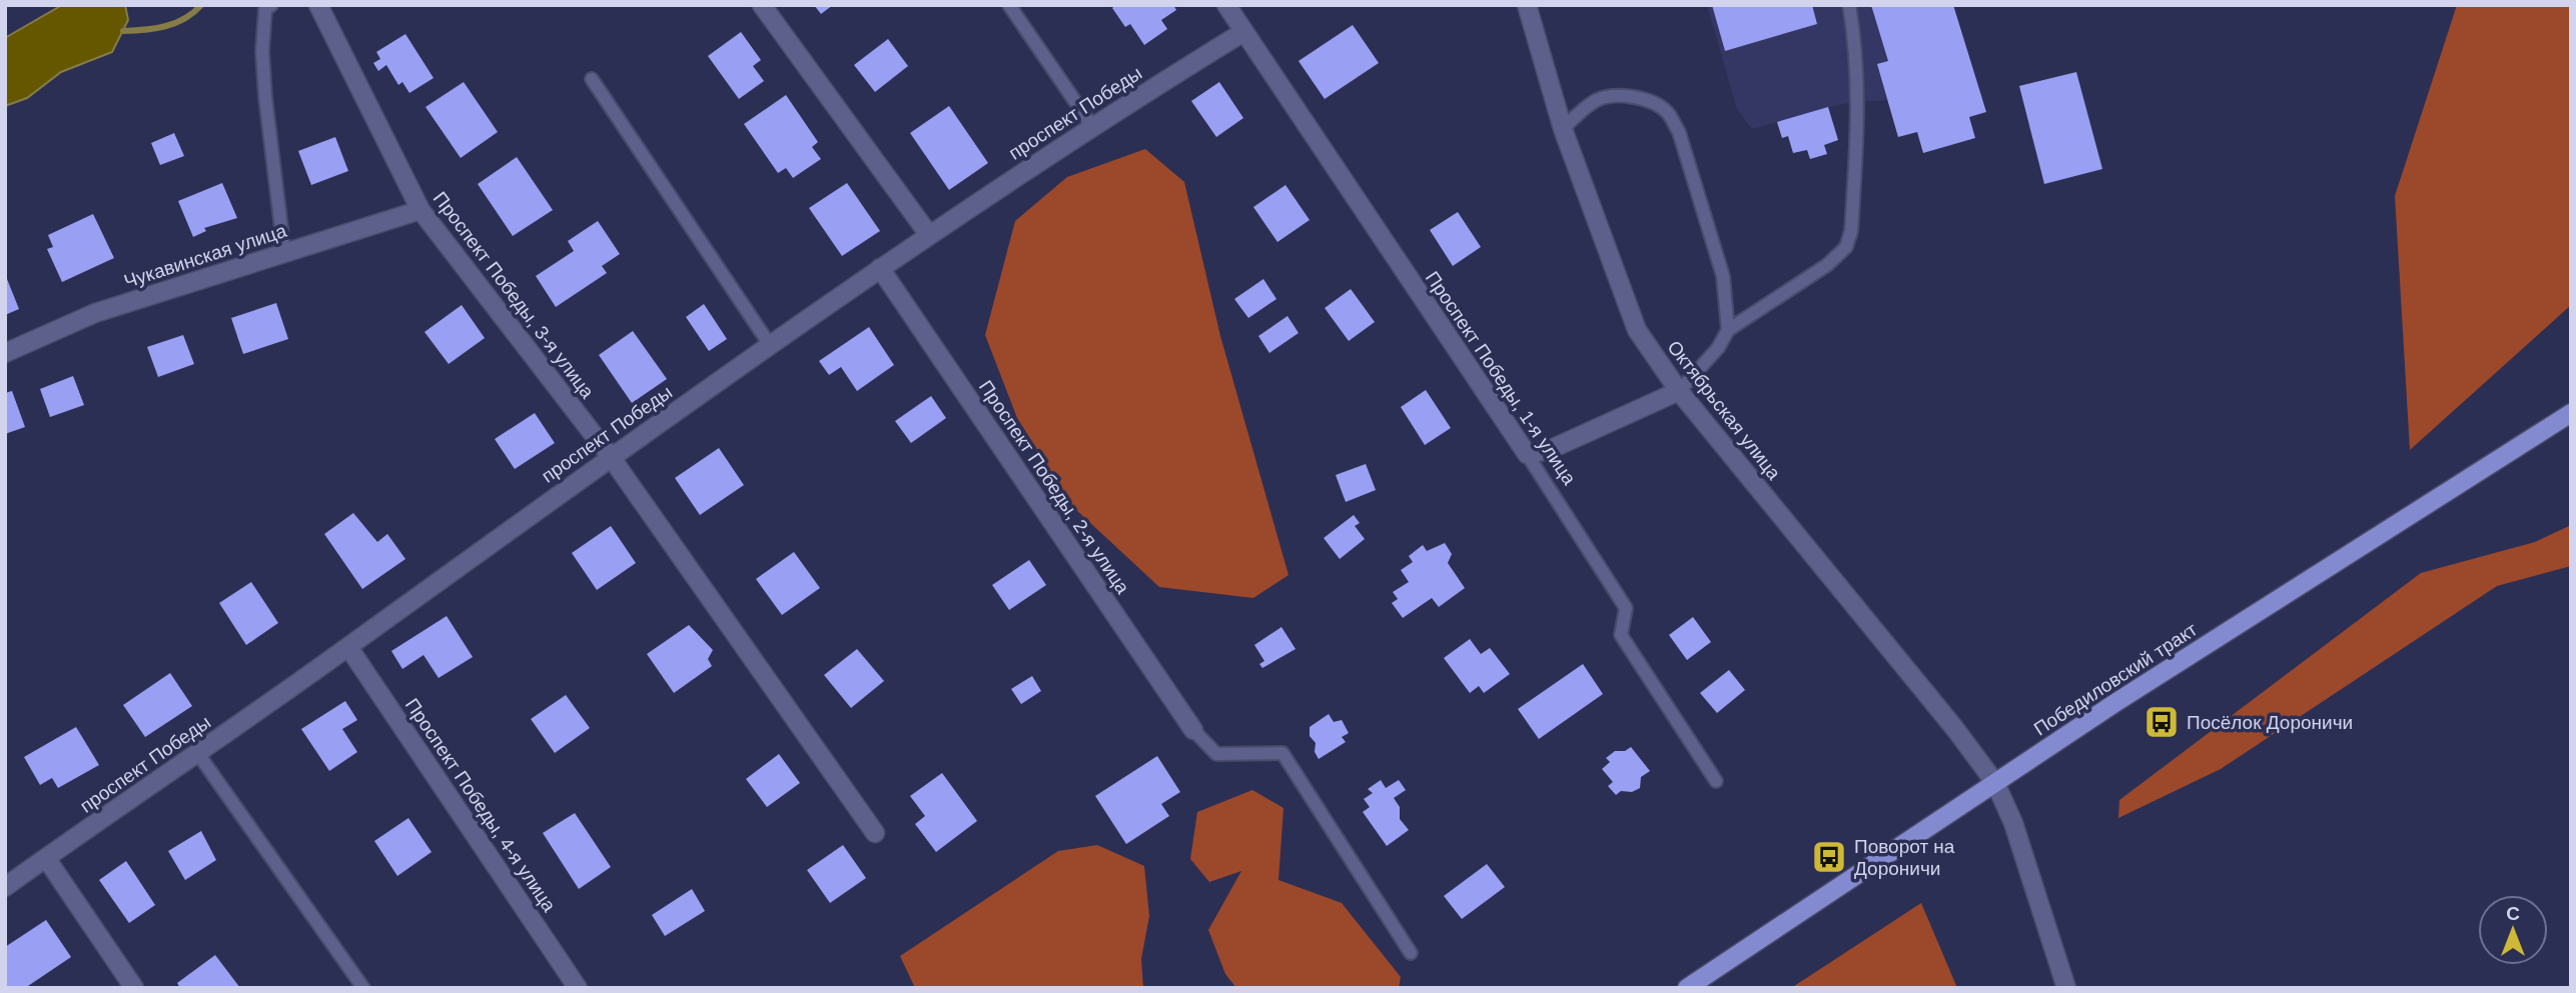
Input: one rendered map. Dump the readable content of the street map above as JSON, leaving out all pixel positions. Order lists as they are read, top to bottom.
{
  "streets": {
    "main road": ["Победиловский тракт"],
    "street": [
      "проспект Победы",
      "Чукавинская улица",
      "Проспект Победы, 3-я улица",
      "Проспект Победы, 1-я улица",
      "Октябрьская улица",
      "Проспект Победы, 2-я улица",
      "Проспект Победы, 4-я улица"
    ]
  },
  "crossings": [
    ["проспект Победы", "Проспект Победы, 3-я улица"],
    ["проспект Победы", "Проспект Победы, 1-я улица"],
    ["проспект Победы", "Проспект Победы, 2-я улица"],
    ["проспект Победы", "Проспект Победы, 4-я улица"],
    ["Чукавинская улица", "Проспект Победы, 3-я улица"],
    ["Октябрьская улица", "Победиловский тракт"]
  ],
  "places": {
    "bus stop": ["Посёлок Дороничи", "Поворот на Дороничи"]
  },
  "north": "top"
}
